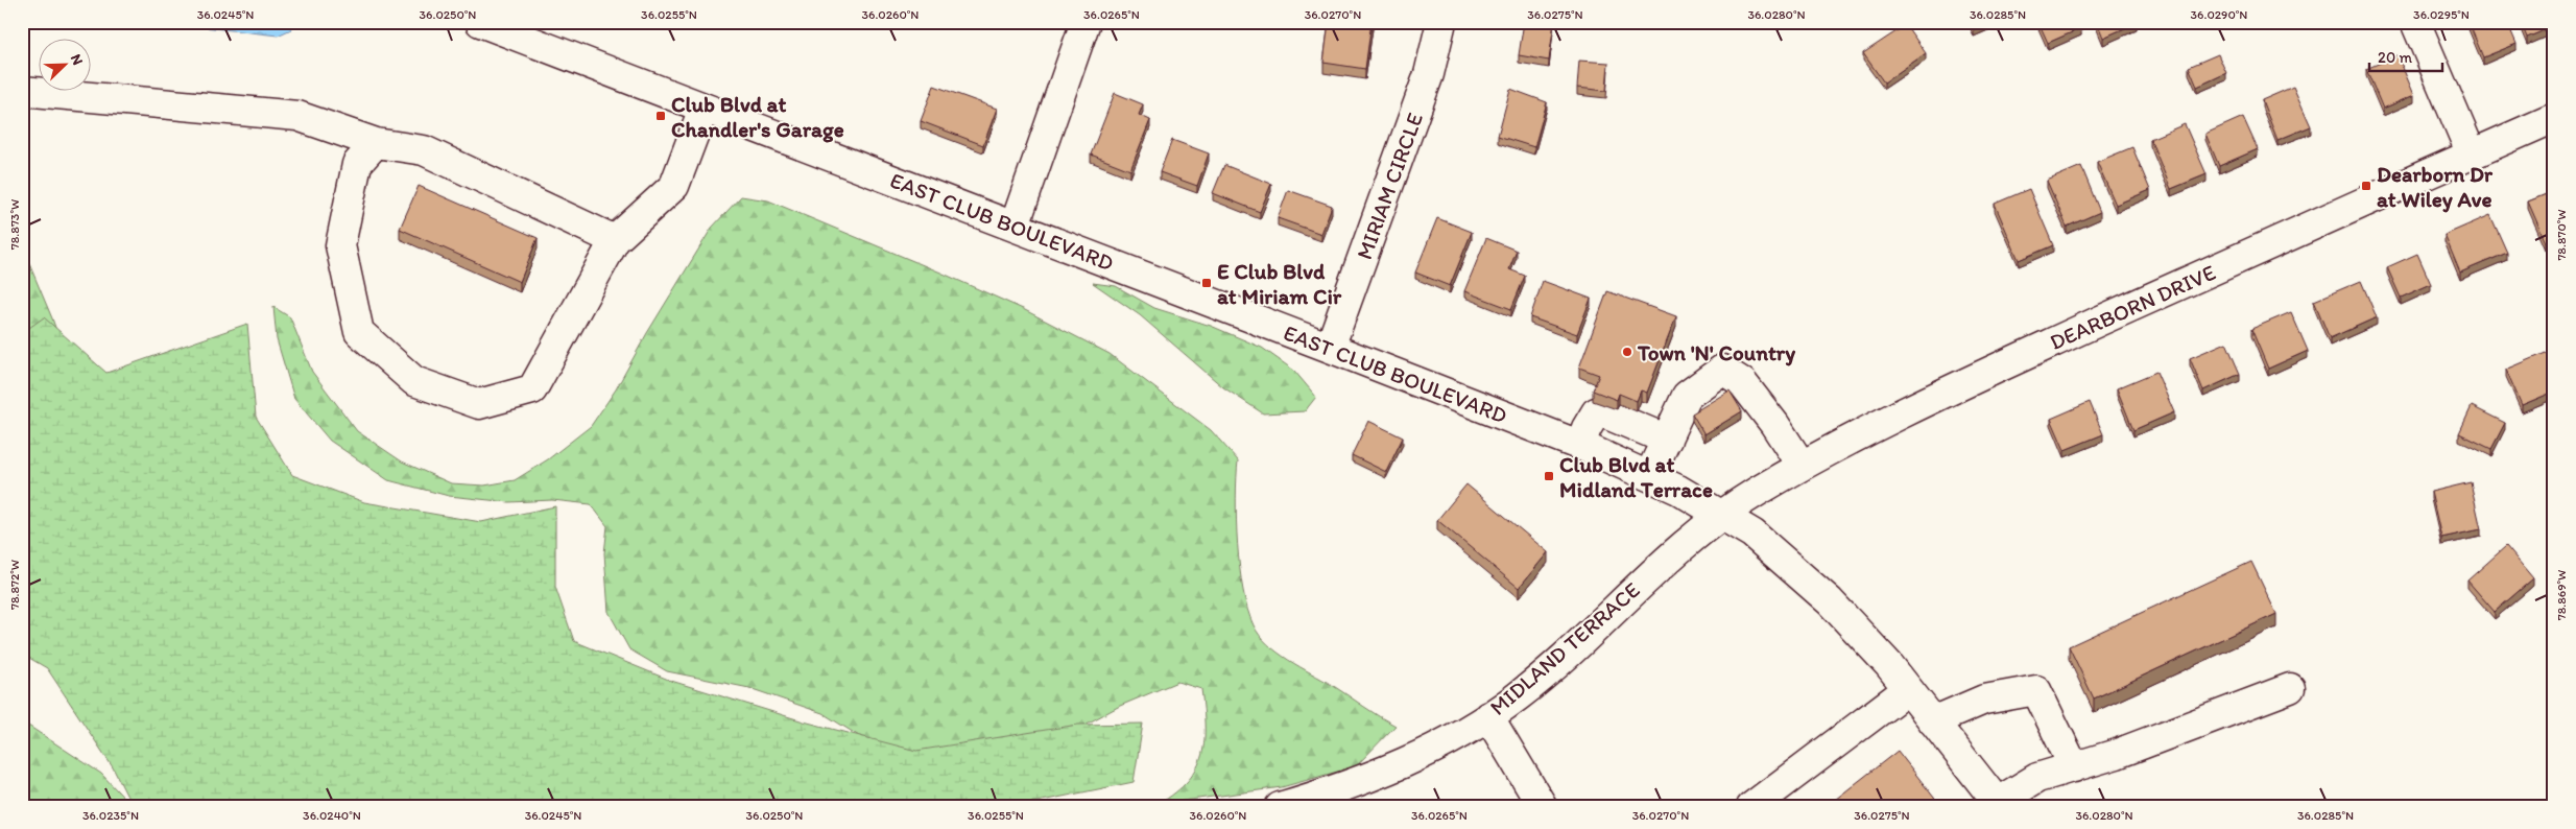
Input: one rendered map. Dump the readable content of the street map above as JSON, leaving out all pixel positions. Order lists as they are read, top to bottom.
{
  "streets": {
    "street": [
      "MIRIAM CIRCLE",
      "EAST CLUB BOULEVARD",
      "DEARBORN DRIVE",
      "MIDLAND TERRACE"
    ]
  },
  "crossings": [
    ["MIRIAM CIRCLE", "EAST CLUB BOULEVARD"],
    ["EAST CLUB BOULEVARD", "DEARBORN DRIVE"],
    ["EAST CLUB BOULEVARD", "MIDLAND TERRACE"],
    ["DEARBORN DRIVE", "MIDLAND TERRACE"]
  ],
  "places": {
    "transit": [
      "Club Blvd at Chandler's Garage",
      "Dearborn Dr at Wiley Ave",
      "E Club Blvd at Miriam Cir",
      "Club Blvd at Midland Terrace"
    ],
    "other": ["Town 'N' Country"]
  },
  "scale_bar": "20 m",
  "north": "top right",
  "coordinates": [
    "36.0245°N",
    "36.0250°N",
    "36.0255°N",
    "36.0260°N",
    "36.0265°N",
    "36.0270°N",
    "36.0275°N",
    "36.0280°N",
    "36.0285°N",
    "36.0290°N",
    "36.0295°N",
    "78.873°W",
    "78.870°W",
    "78.872°W",
    "78.869°W",
    "36.0235°N",
    "36.0240°N"
  ]
}
